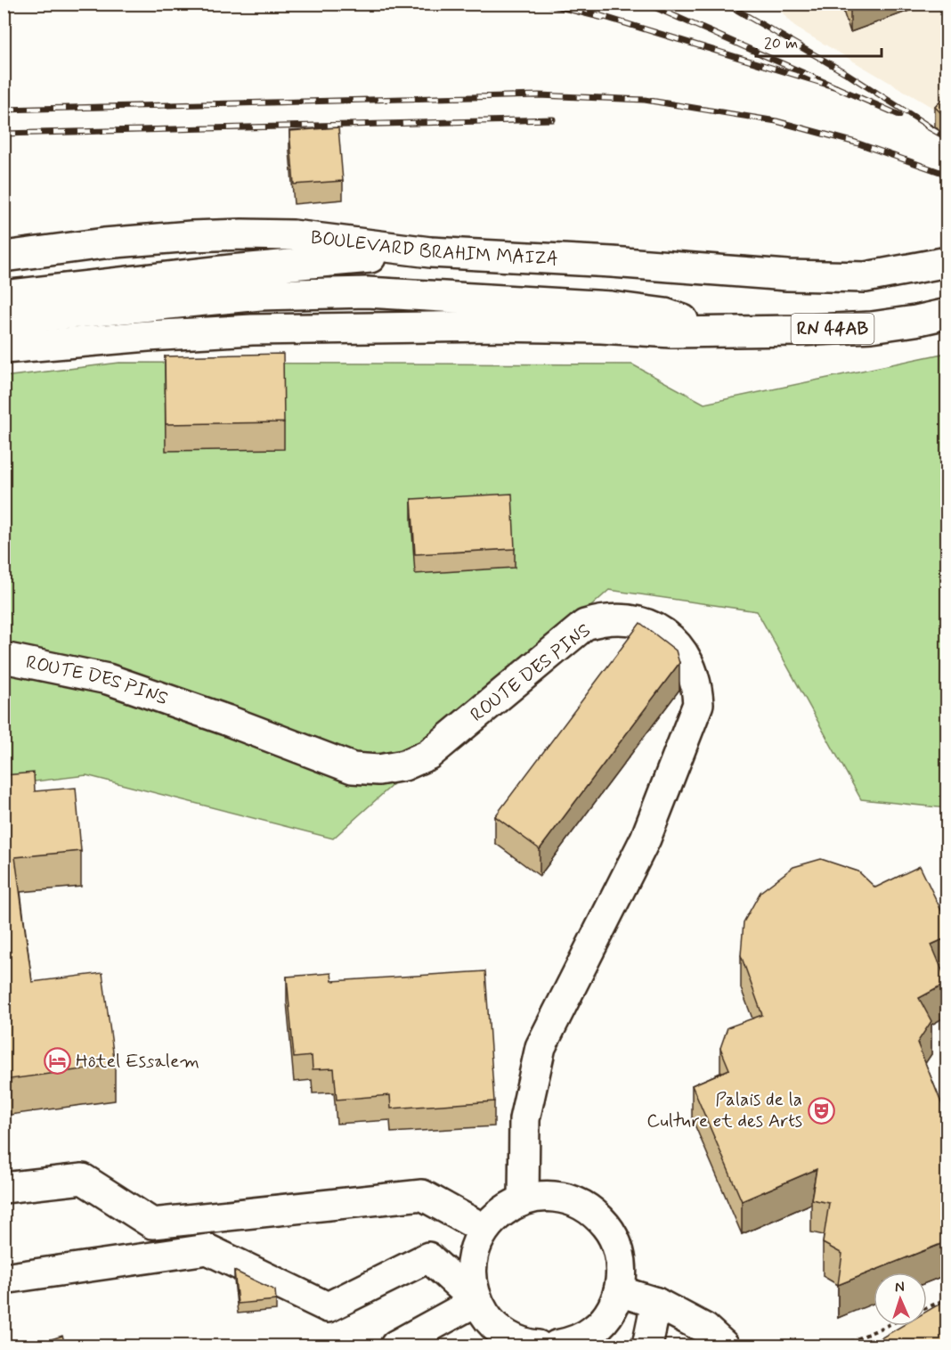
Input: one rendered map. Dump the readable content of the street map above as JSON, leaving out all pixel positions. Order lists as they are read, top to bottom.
{
  "streets": {
    "main road": ["BOULEVARD BRAHIM MAIZA", "RN 44AB", "ROUTE DES PINS"]
  },
  "places": {
    "hotel": ["Hôtel Essalem"],
    "theatre": ["Palais de la Culture et des Arts"]
  },
  "scale_bar": "20 m",
  "north": "top"
}
